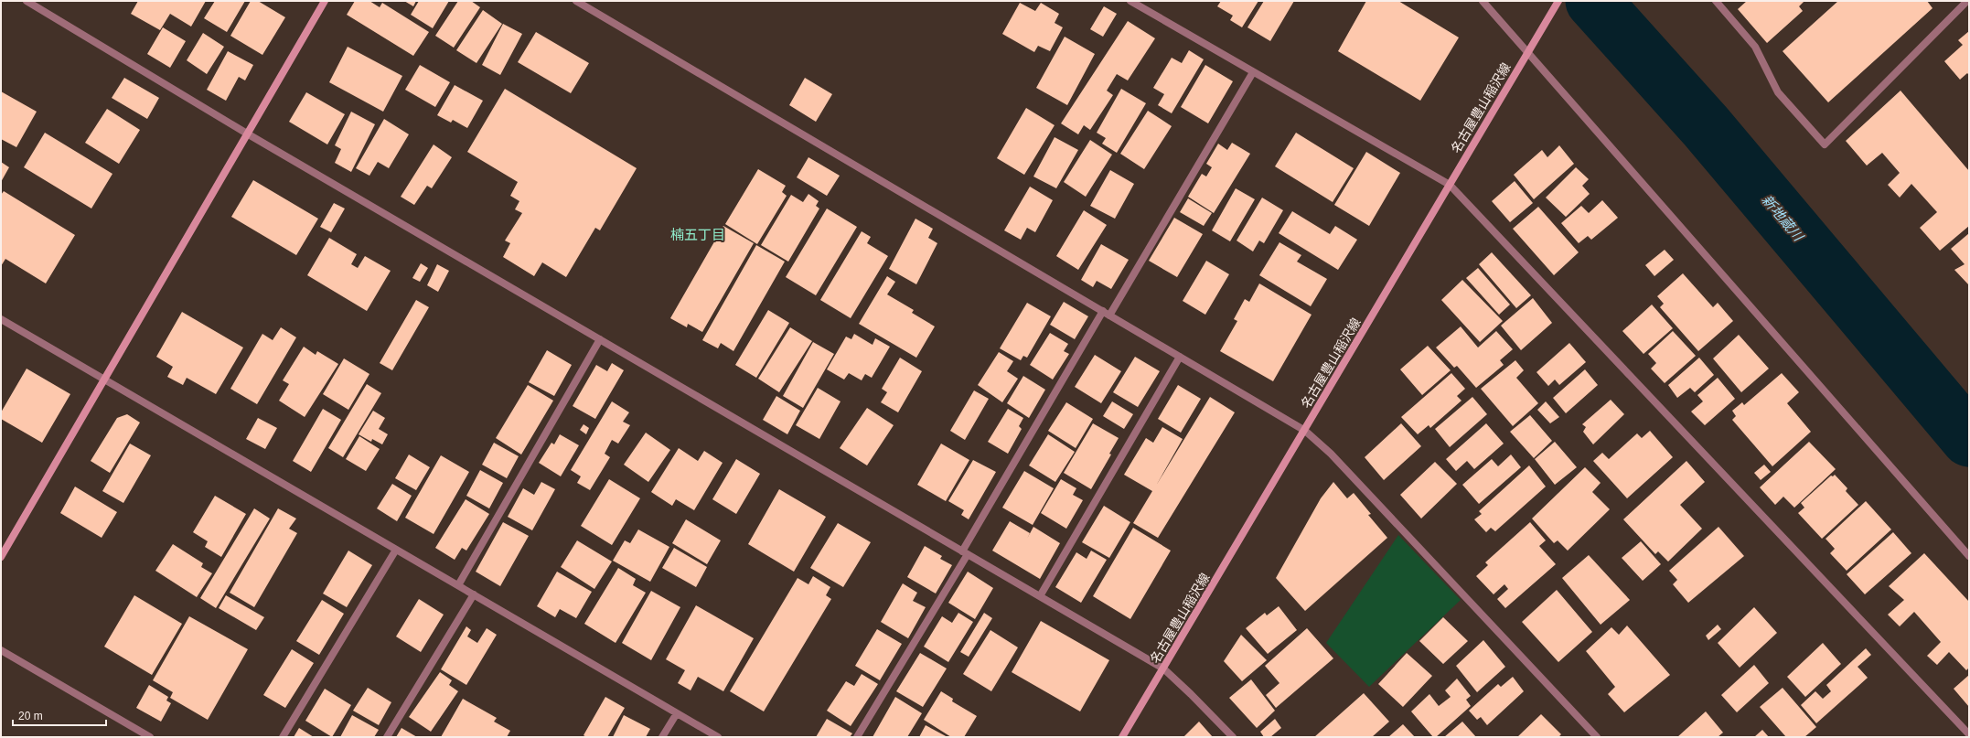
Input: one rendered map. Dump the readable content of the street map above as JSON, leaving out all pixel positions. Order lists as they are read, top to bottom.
{
  "streets": {
    "main road": ["名古屋豊山稲沢線"]
  },
  "districts": ["楠五丁目"],
  "water": ["新地蔵川"],
  "scale_bar": "20 m"
}
